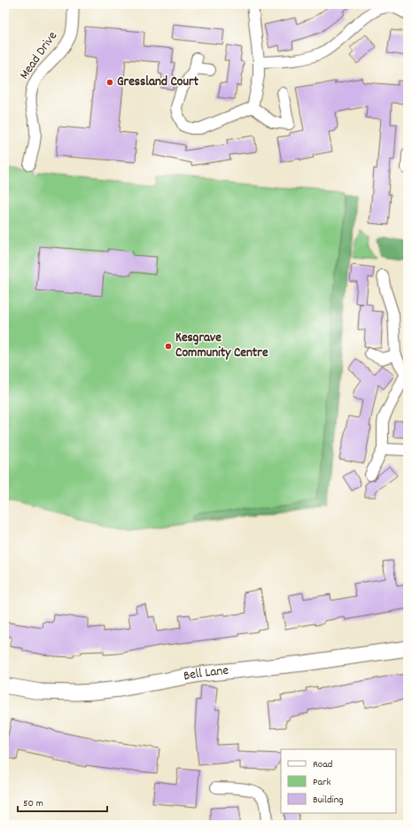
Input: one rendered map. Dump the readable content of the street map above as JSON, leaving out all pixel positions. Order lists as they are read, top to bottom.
{
  "streets": {
    "street": ["Mead Drive", "Bell Lane"]
  },
  "places": ["Gressland Court", "Kesgrave Community Centre"],
  "legend": ["Road", "Park", "Building"],
  "scale_bar": "50 m"
}
